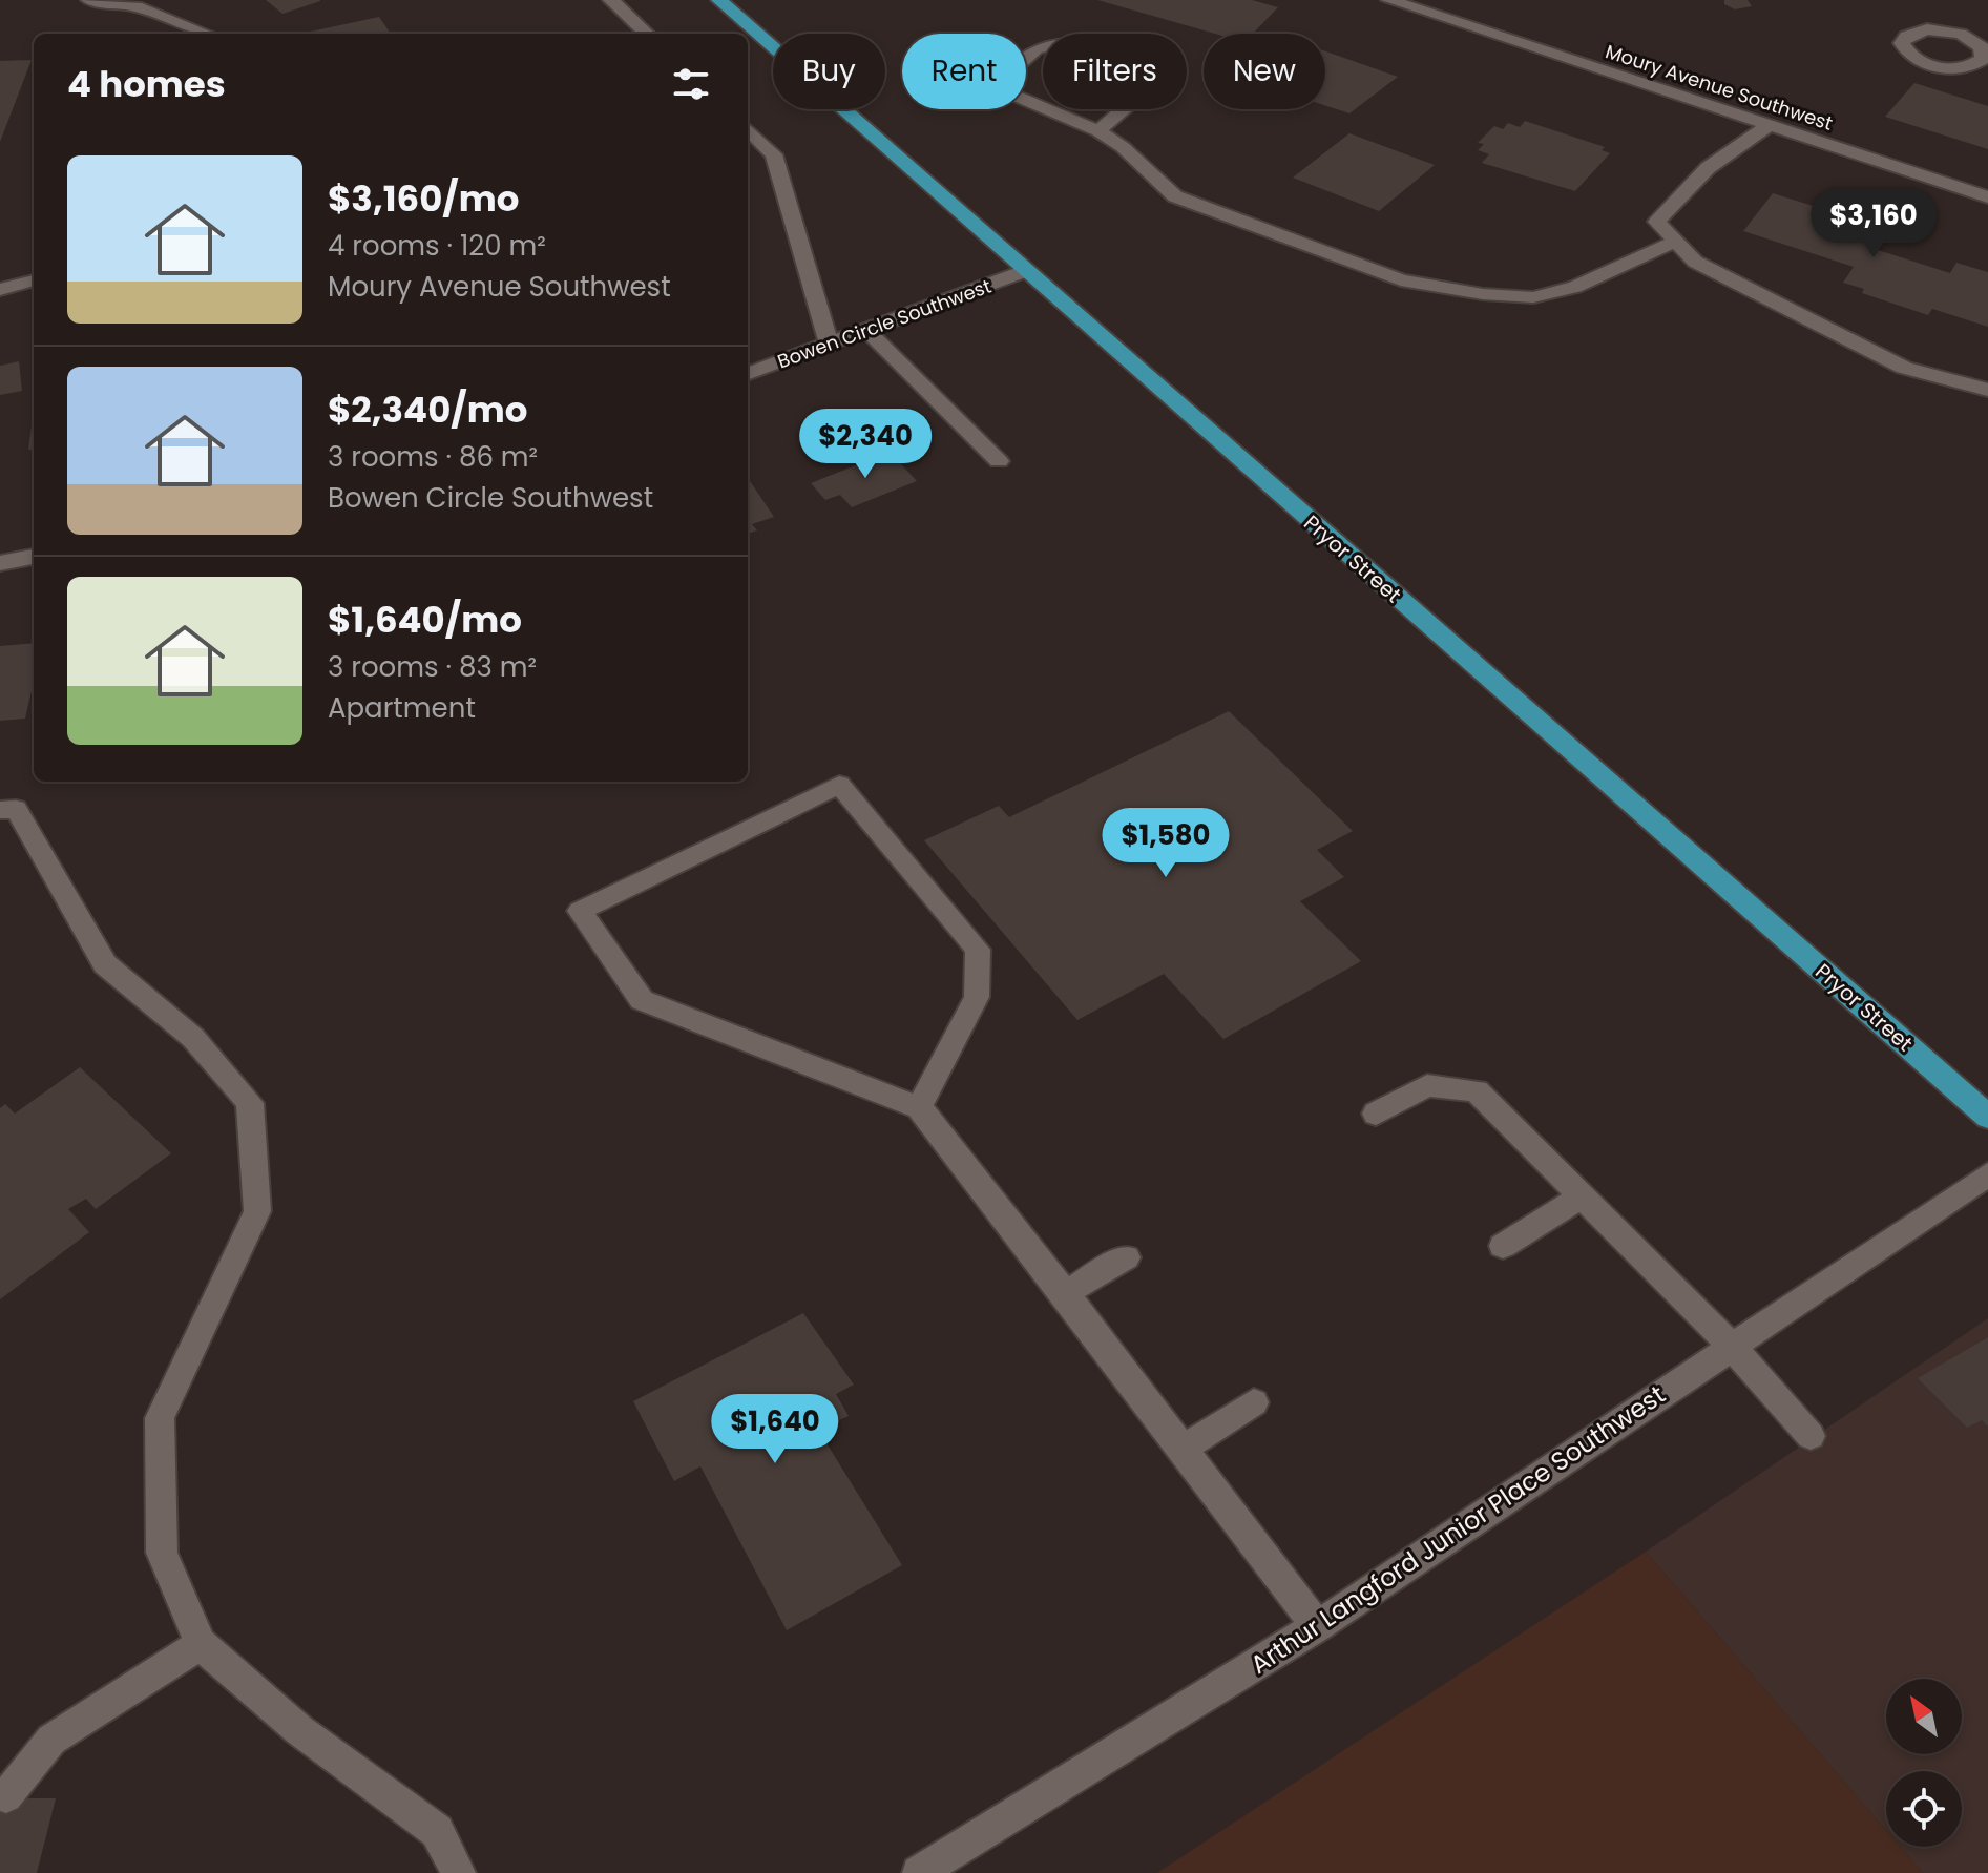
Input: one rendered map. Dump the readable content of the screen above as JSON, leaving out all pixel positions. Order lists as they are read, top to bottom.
{
  "streets": {
    "main road": ["Pryor Street"],
    "street": ["Moury Avenue Southwest", "Bowen Circle Southwest", "Arthur Langford Junior Place Southwest"]
  },
  "crossings": [
    ["Bowen Circle Southwest", "Pryor Street"]
  ],
  "north": "top left",
  "page": {
    "chip": [
      "Buy",
      "Rent",
      "Filters",
      "New"
    ],
    "heading": "4 homes",
    "list": [
      {
        "name": "$3,160/mo",
        "note": "4 rooms · 120 m² · Moury Avenue Southwest"
      },
      {
        "name": "$2,340/mo",
        "note": "3 rooms · 86 m² · Bowen Circle Southwest"
      },
      {
        "name": "$1,640/mo",
        "note": "3 rooms · 83 m² · Apartment"
      }
    ],
    "price": [
      "$3,160",
      "$2,340",
      "$1,580",
      "$1,640"
    ]
  }
}
